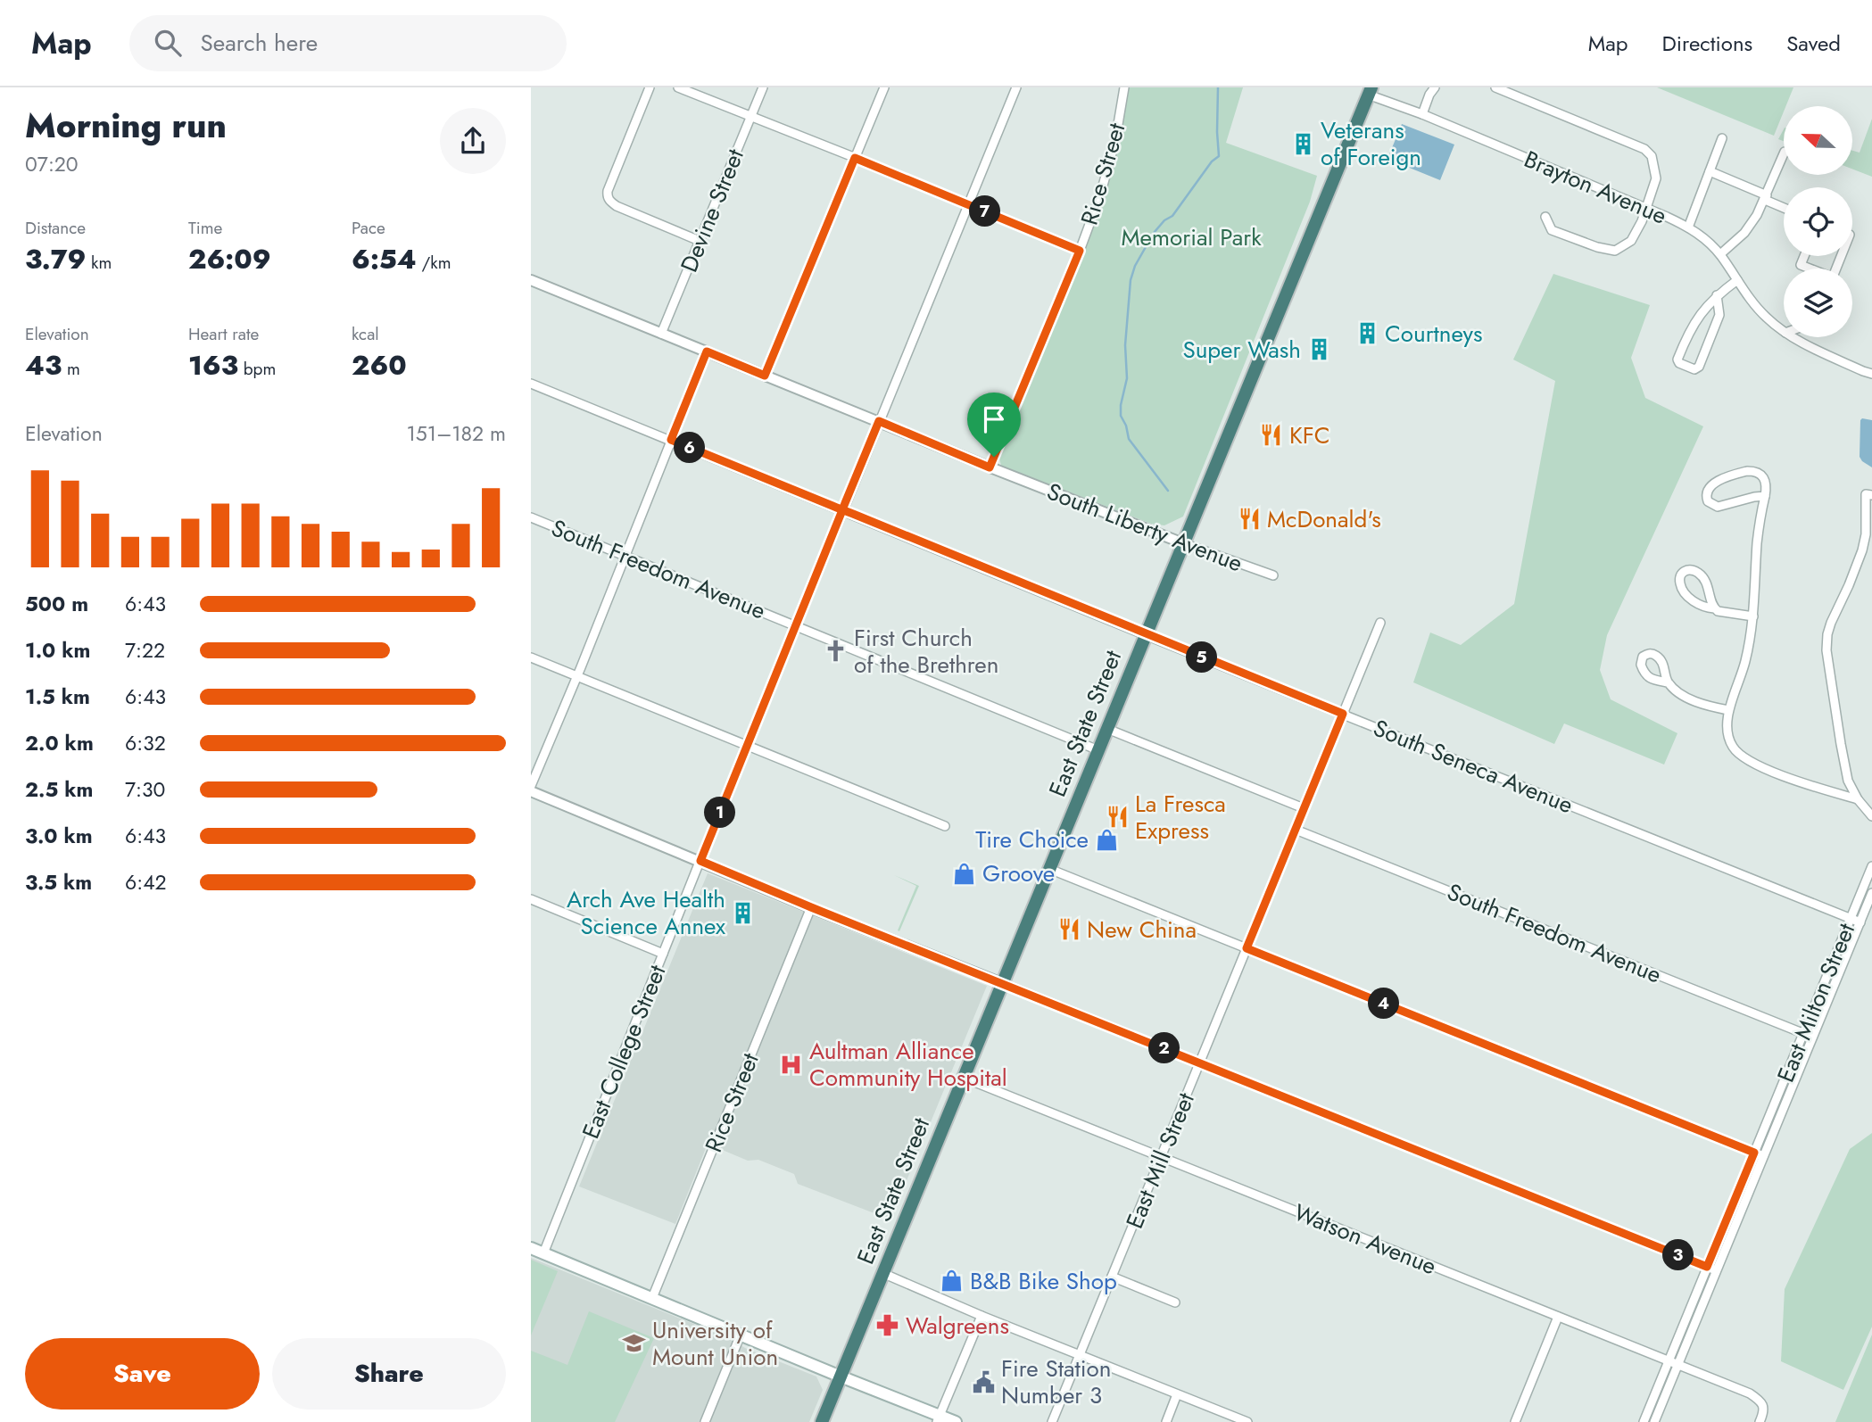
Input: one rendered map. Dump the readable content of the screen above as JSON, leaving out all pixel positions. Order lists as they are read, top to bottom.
{
  "streets": {
    "highway": ["East State Street"],
    "street": [
      "Rice Street",
      "Brayton Avenue",
      "Devine Street",
      "South Liberty Avenue",
      "South Freedom Avenue",
      "South Seneca Avenue",
      "East Milton Street",
      "East College Street",
      "East Mill Street",
      "Watson Avenue"
    ]
  },
  "crossings": [
    ["Rice Street", "South Liberty Avenue"],
    ["Brayton Avenue", "East State Street"],
    ["Devine Street", "South Liberty Avenue"],
    ["South Liberty Avenue", "East State Street"],
    ["South Liberty Avenue", "East College Street"],
    ["South Freedom Avenue", "East State Street"],
    ["South Freedom Avenue", "East Milton Street"],
    ["South Freedom Avenue", "East College Street"],
    ["South Freedom Avenue", "East Mill Street"],
    ["East State Street", "South Seneca Avenue"],
    ["East State Street", "Watson Avenue"],
    ["South Seneca Avenue", "East Milton Street"],
    ["South Seneca Avenue", "East College Street"],
    ["South Seneca Avenue", "East Mill Street"],
    ["East Milton Street", "Watson Avenue"],
    ["East Mill Street", "Watson Avenue"]
  ],
  "parks": ["Memorial Park"],
  "places": {
    "building": [
      "Veterans of Foreign",
      "Courtneys",
      "Super Wash",
      "Arch Ave Health Science Annex"
    ],
    "restaurant": [
      "KFC",
      "McDonald's",
      "La Fresca Express",
      "New China"
    ],
    "church": ["First Church of the Brethren"],
    "shop": ["Tire Choice", "Groove", "B&B Bike Shop"],
    "hospital": ["Aultman Alliance Community Hospital"],
    "pharmacy": ["Walgreens"],
    "school or university": ["University of Mount Union"],
    "public building": ["Fire Station Number 3"]
  },
  "north": "left",
  "page": {
    "header": "Map",
    "search": "Search here",
    "nav": ["Map", "Directions", "Saved"],
    "heading": ["Morning run", "07:20"],
    "stats": [
      ["Distance", "3.79 km"],
      ["Time", "26:09"],
      ["Pace", "6:54 /km"],
      ["Elevation", "43 m"],
      ["Heart rate", "163 bpm"],
      ["kcal", "260"]
    ],
    "pins": [
      "7",
      "6",
      "5",
      "1",
      "4",
      "2",
      "3"
    ],
    "chart": ["Elevation", "151–182 m"],
    "list": [
      {
        "name": "500 m",
        "note": "6:43"
      },
      {
        "name": "1.0 km",
        "note": "7:22"
      },
      {
        "name": "1.5 km",
        "note": "6:43"
      },
      {
        "name": "2.0 km",
        "note": "6:32"
      },
      {
        "name": "2.5 km",
        "note": "7:30"
      },
      {
        "name": "3.0 km",
        "note": "6:43"
      },
      {
        "name": "3.5 km",
        "note": "6:42"
      }
    ],
    "buttons": ["Save", "Share"]
  }
}
